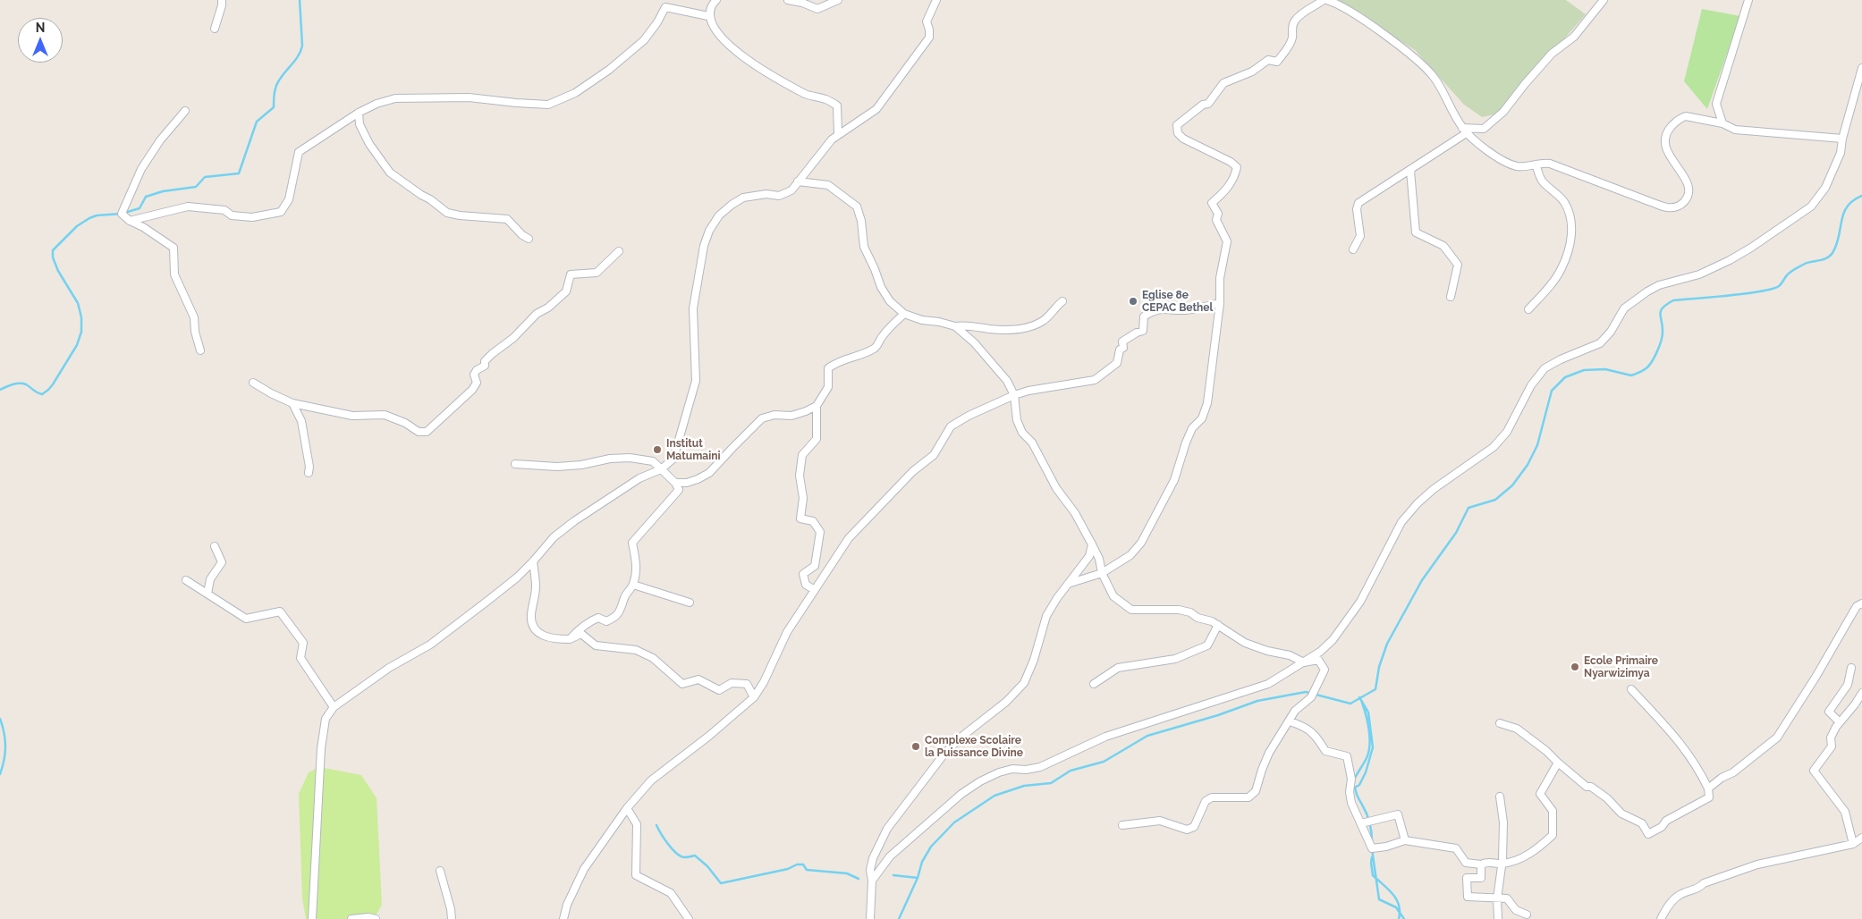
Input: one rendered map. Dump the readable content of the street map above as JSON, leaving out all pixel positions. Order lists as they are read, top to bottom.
{
  "places": [
    "Eglise 8e CEPAC Bethel",
    "Institut Matumaini",
    "Ecole Primaire Nyarwizimya",
    "Complexe Scolaire la Puissance Divine"
  ],
  "north": "top"
}
